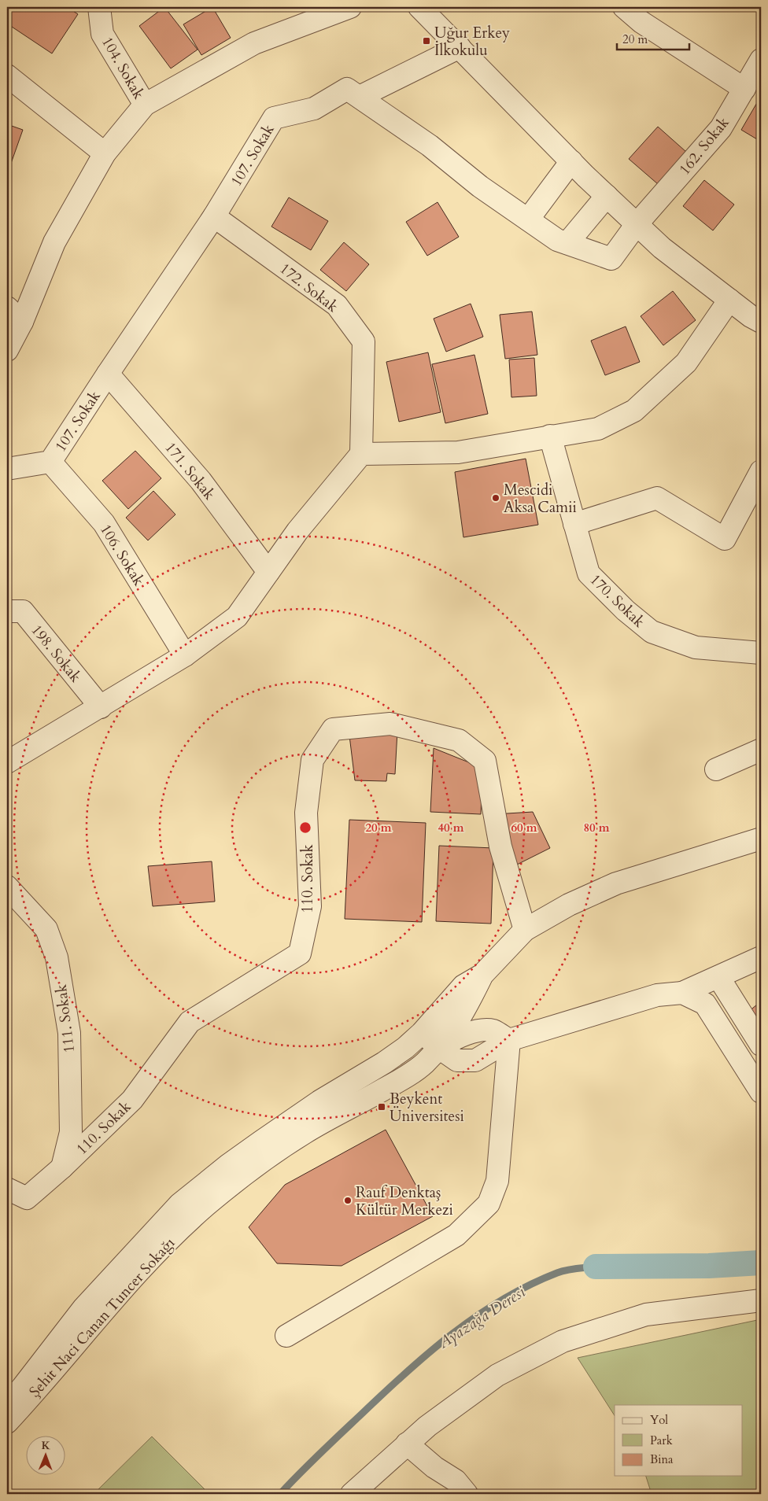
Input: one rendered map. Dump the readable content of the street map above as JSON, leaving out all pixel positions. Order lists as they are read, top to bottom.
{
  "streets": {
    "street": [
      "104. Sokak",
      "162. Sokak",
      "107. Sokak",
      "172. Sokak",
      "171. Sokak",
      "106. Sokak",
      "170. Sokak",
      "198. Sokak",
      "110. Sokak",
      "111. Sokak",
      "Şehit Naci Canan Tuncer Sokağı"
    ]
  },
  "crossings": [
    ["162. Sokak", "107. Sokak"],
    ["107. Sokak", "172. Sokak"],
    ["107. Sokak", "171. Sokak"],
    ["107. Sokak", "106. Sokak"],
    ["110. Sokak", "111. Sokak"],
    ["110. Sokak", "Şehit Naci Canan Tuncer Sokağı"]
  ],
  "water": ["Ayazağa Deresi"],
  "places": {
    "transit": ["Uğur Erkey İlkokulu", "Beykent Üniversitesi"],
    "other": ["Mescidi Aksa Camii", "Rauf Denktaş Kültür Merkezi"]
  },
  "legend": ["Yol", "Park", "Bina"],
  "scale_bar": "20 m",
  "north": "top",
  "rings": [
    "20 m",
    "40 m",
    "60 m",
    "80 m"
  ]
}
